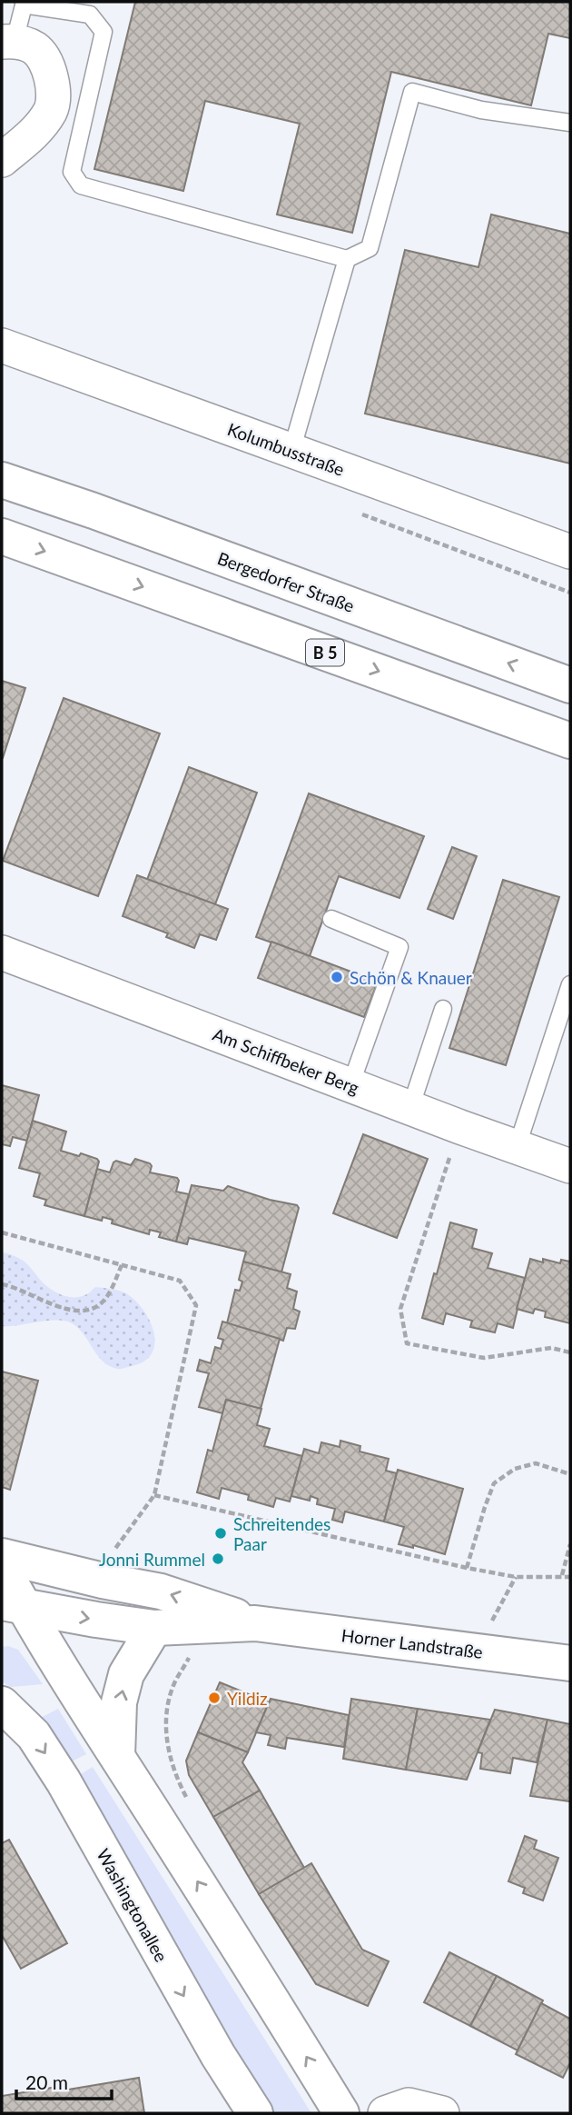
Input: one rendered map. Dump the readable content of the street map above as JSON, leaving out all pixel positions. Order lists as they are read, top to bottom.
{
  "streets": {
    "main road": [
      "Bergedorfer Straße",
      "B 5",
      "Horner Landstraße",
      "Washingtonallee"
    ],
    "street": ["Kolumbusstraße", "Am Schiffbeker Berg"]
  },
  "places": [
    "Schön & Knauer",
    "Schreitendes Paar",
    "Jonni Rummel",
    "Yildiz"
  ],
  "scale_bar": "20 m"
}
